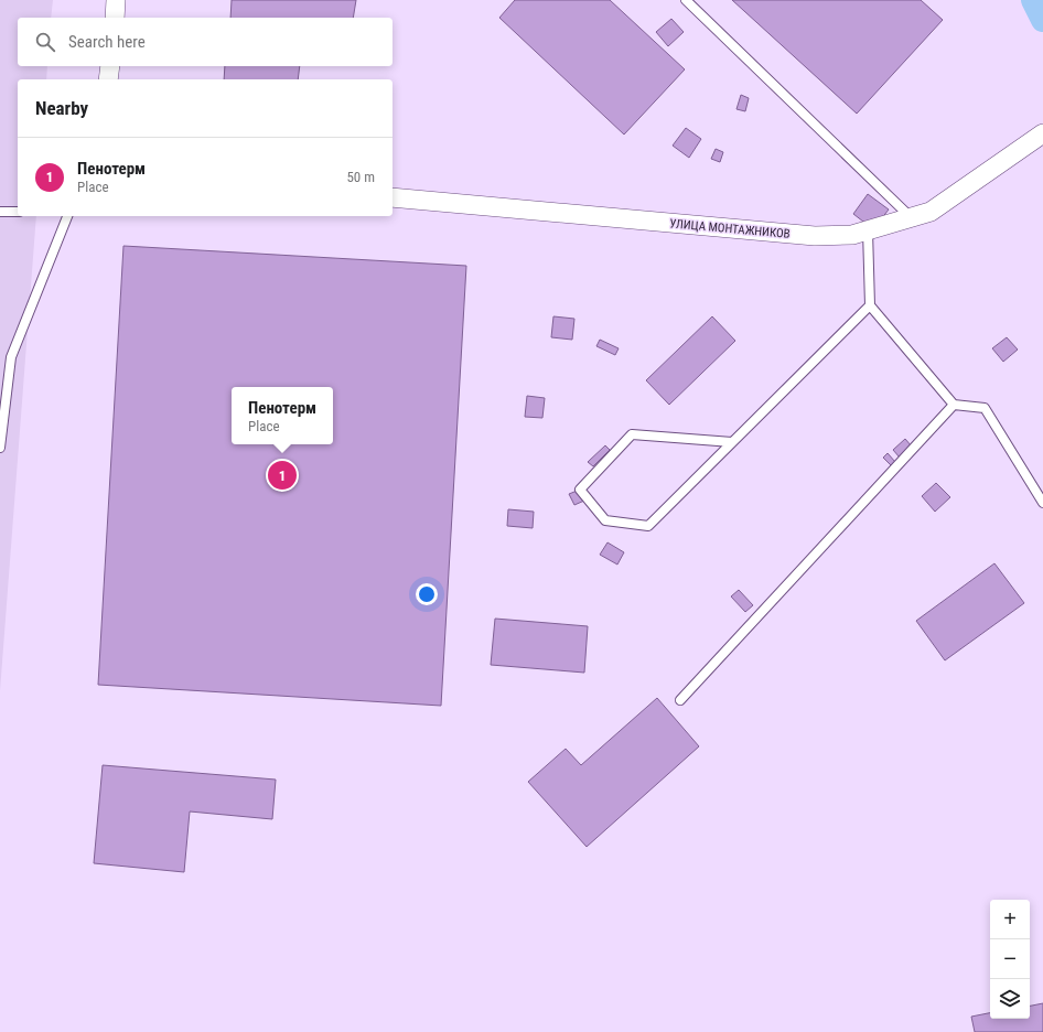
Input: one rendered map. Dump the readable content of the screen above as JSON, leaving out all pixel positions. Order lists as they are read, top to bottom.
{
  "streets": {
    "street": ["УЛИЦА МОНТАЖНИКОВ"]
  },
  "page": {
    "search": "Search here",
    "heading": "Nearby",
    "list": [
      {
        "mark": "1",
        "name": "Пенотерм",
        "note": "Place",
        "value": "50 m"
      }
    ],
    "popup": ["Пенотерм", "Place"],
    "pins": "1",
    "map_buttons": ["+", "−"]
  }
}
